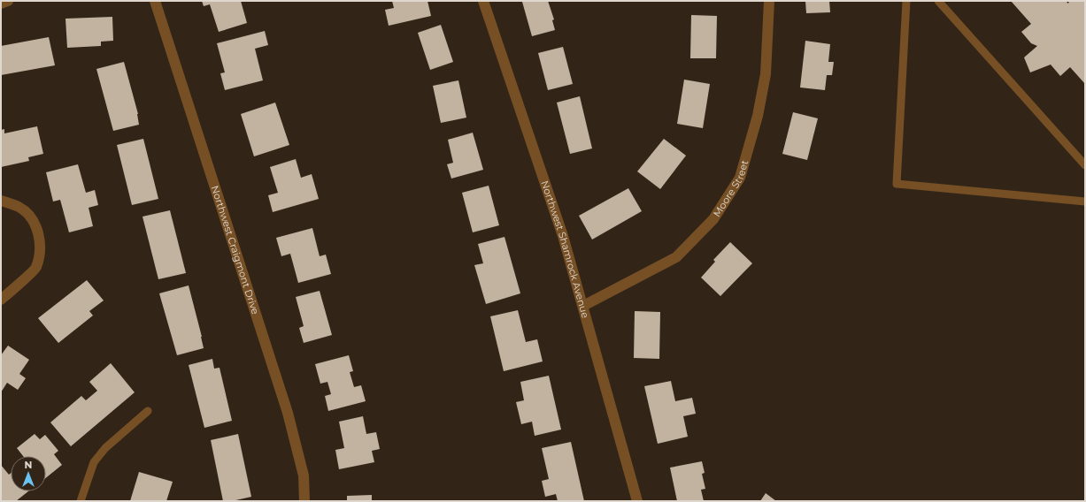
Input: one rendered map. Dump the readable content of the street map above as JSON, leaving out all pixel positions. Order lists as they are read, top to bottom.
{
  "streets": {
    "street": ["Moore Street", "Northwest Shamrock Avenue", "Northwest Craigmont Drive"]
  },
  "crossings": [
    ["Moore Street", "Northwest Shamrock Avenue"]
  ],
  "north": "top"
}
